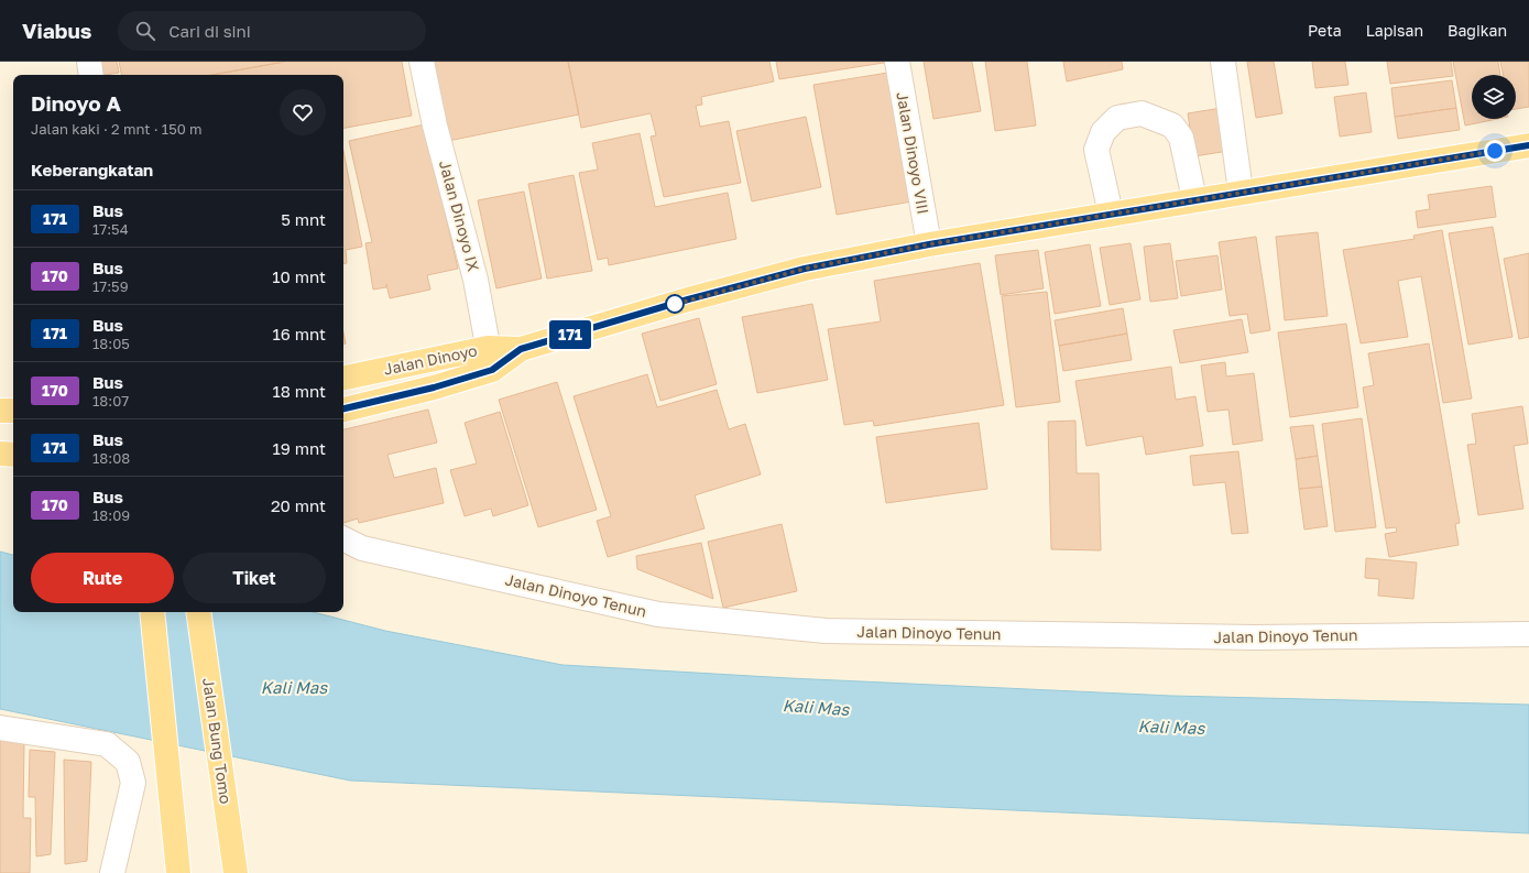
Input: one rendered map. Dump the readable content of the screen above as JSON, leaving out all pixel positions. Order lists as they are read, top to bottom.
{
  "streets": {
    "main road": ["Jalan Dinoyo", "Jalan Bung Tomo"],
    "street": ["Jalan Dinoyo VIII", "Jalan Dinoyo IX", "Jalan Dinoyo Tenun"]
  },
  "crossings": [
    ["Jalan Dinoyo VIII", "Jalan Dinoyo"],
    ["Jalan Dinoyo IX", "Jalan Dinoyo"]
  ],
  "water": ["Kali Mas"],
  "lines": ["bus line 171"],
  "page": {
    "header": "Viabus",
    "search": "Cari di sini",
    "nav": ["Peta", "Lapisan", "Bagikan"],
    "on_map": "171",
    "heading": [
      ["Dinoyo A", "Jalan kaki · 2 mnt · 150 m"],
      "Keberangkatan"
    ],
    "list": [
      {
        "mark": "171",
        "name": "Bus",
        "note": "17:54",
        "value": "5 mnt"
      },
      {
        "mark": "170",
        "name": "Bus",
        "note": "17:59",
        "value": "10 mnt"
      },
      {
        "mark": "171",
        "name": "Bus",
        "note": "18:05",
        "value": "16 mnt"
      },
      {
        "mark": "170",
        "name": "Bus",
        "note": "18:07",
        "value": "18 mnt"
      },
      {
        "mark": "171",
        "name": "Bus",
        "note": "18:08",
        "value": "19 mnt"
      },
      {
        "mark": "170",
        "name": "Bus",
        "note": "18:09",
        "value": "20 mnt"
      }
    ],
    "buttons": ["Rute", "Tiket"]
  }
}
